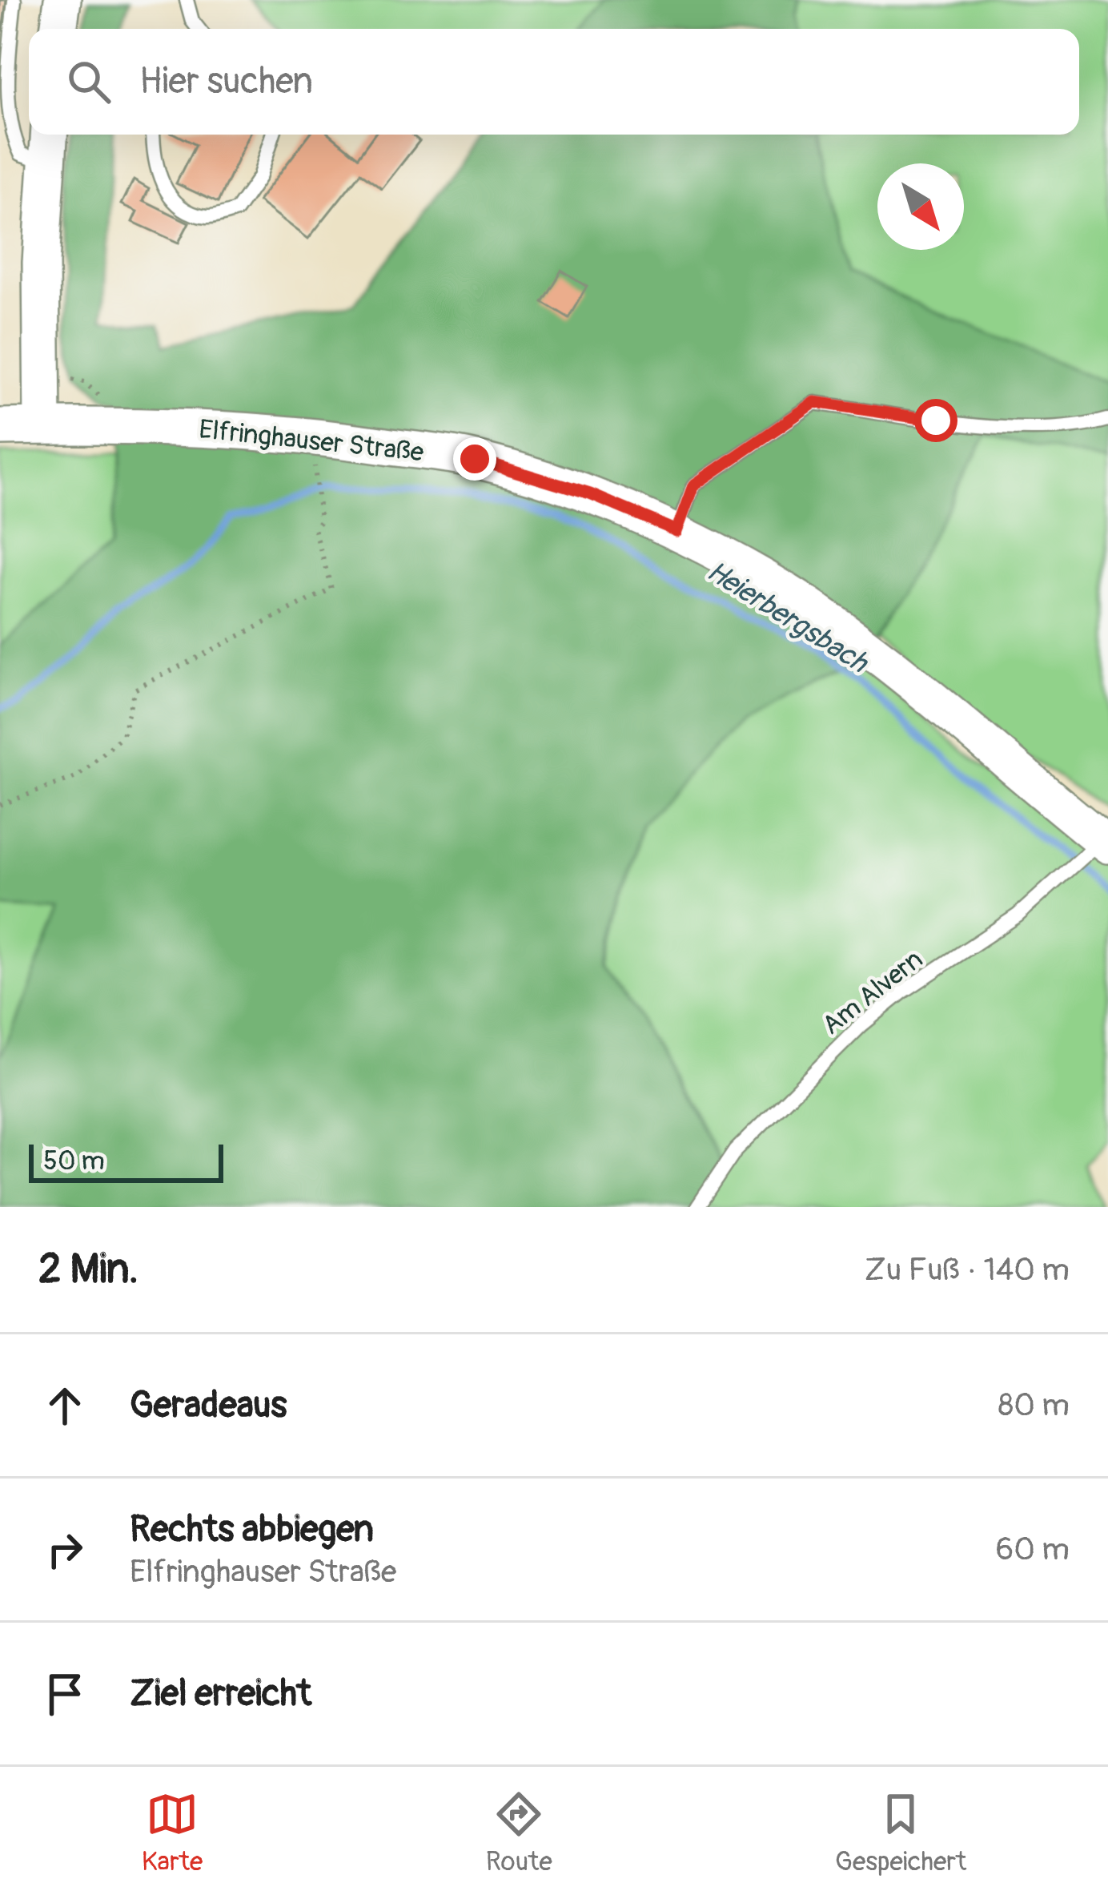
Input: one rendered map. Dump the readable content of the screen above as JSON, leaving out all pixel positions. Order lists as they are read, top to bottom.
{
  "streets": {
    "main road": ["Elfringhauser Straße"],
    "lane": ["Am Alvern"]
  },
  "crossings": [
    ["Elfringhauser Straße", "Am Alvern"]
  ],
  "water": ["Heierbergsbach"],
  "scale_bar": "50 m",
  "north": "bottom right",
  "page": {
    "search": "Hier suchen",
    "scale": "50 m",
    "heading": ["2 Min.", "Zu Fuß · 140 m"],
    "list": [
      ["Geradeaus", "80 m"],
      ["Rechts abbiegen", "Elfringhauser Straße", "60 m"],
      "Ziel erreicht"
    ],
    "nav": ["Karte", "Route", "Gespeichert"]
  }
}
